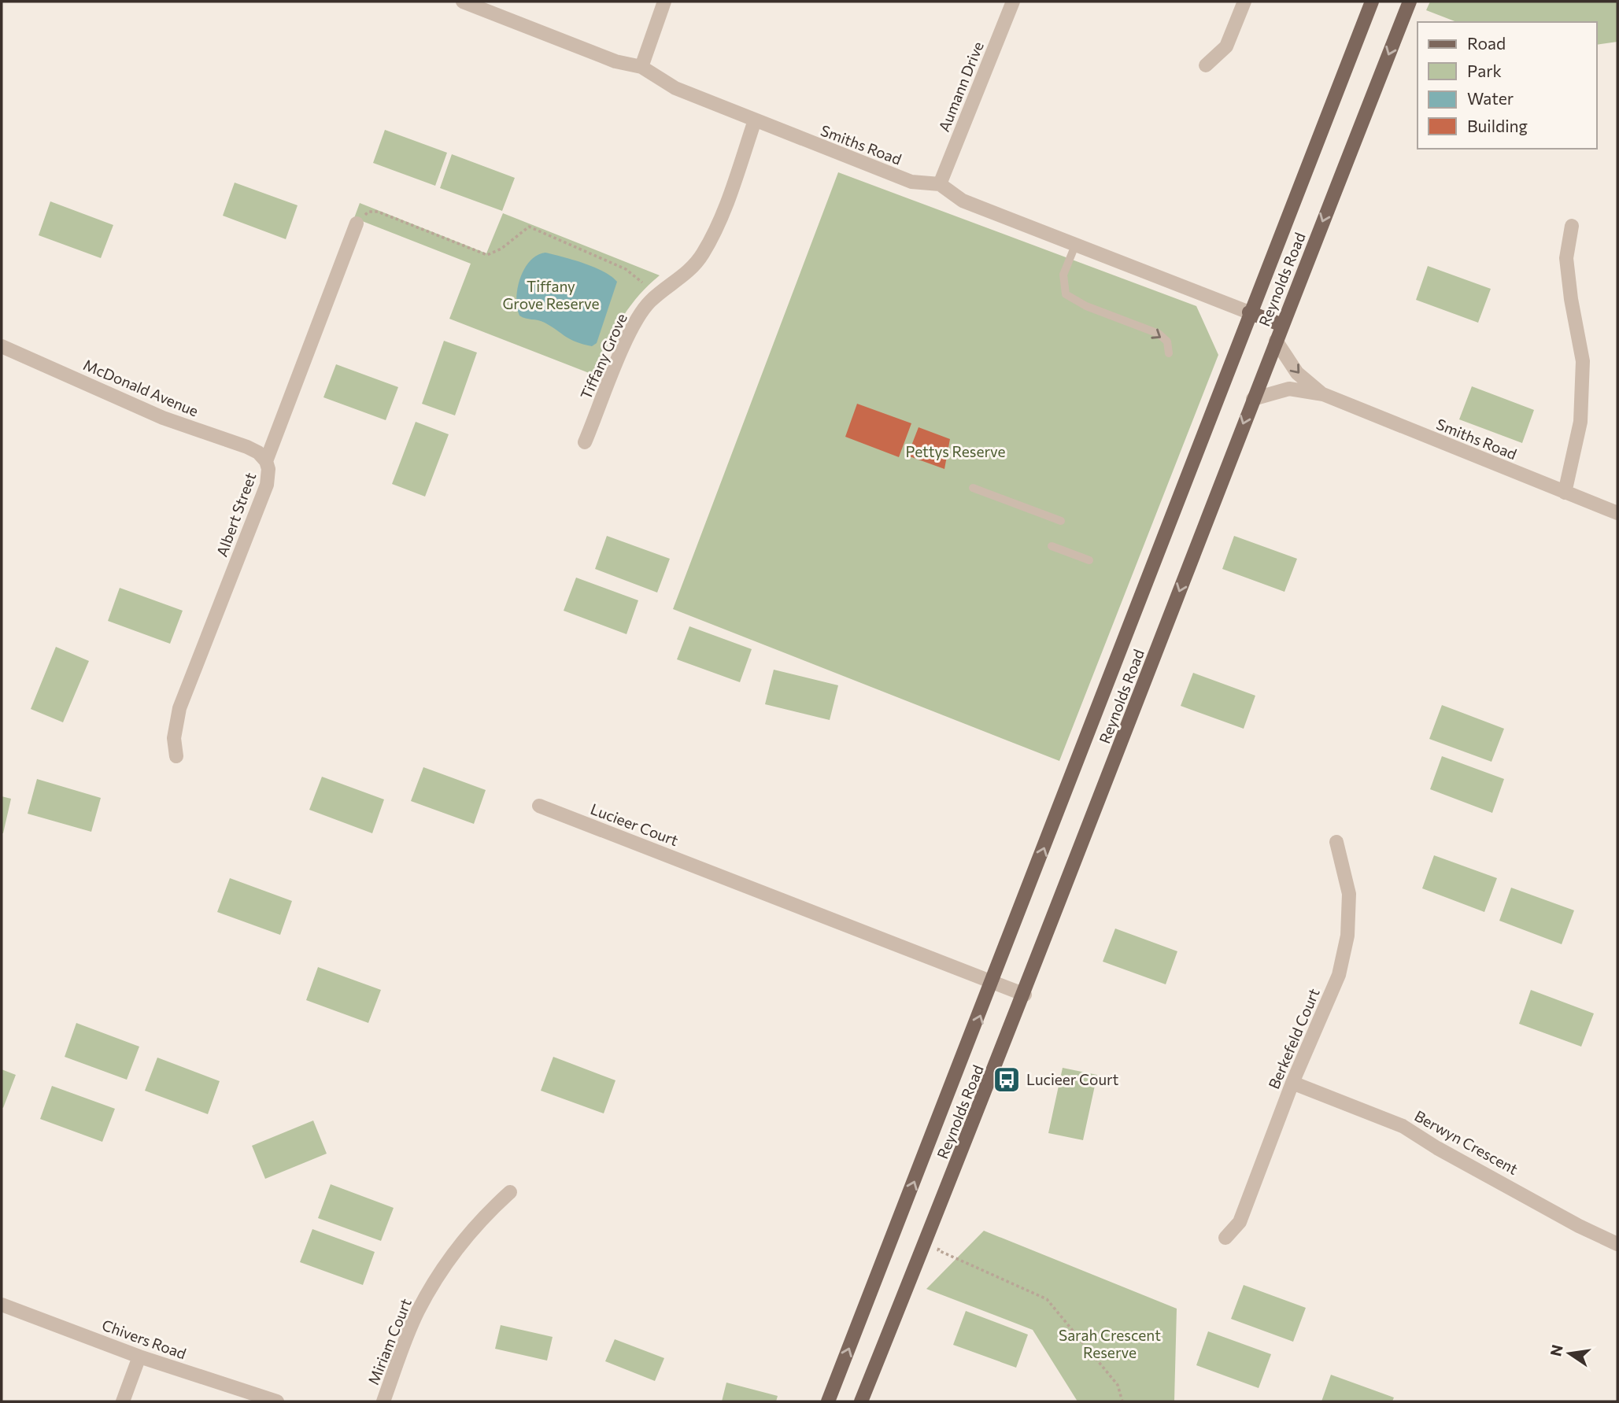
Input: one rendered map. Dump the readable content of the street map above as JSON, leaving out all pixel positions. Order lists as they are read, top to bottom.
{
  "streets": {
    "main road": ["Reynolds Road"],
    "street": [
      "Aumann Drive",
      "Smiths Road",
      "Tiffany Grove",
      "McDonald Avenue",
      "Albert Street",
      "Lucieer Court",
      "Berkefeld Court",
      "Berwyn Crescent",
      "Chivers Road",
      "Miriam Court"
    ]
  },
  "crossings": [
    ["Aumann Drive", "Smiths Road"],
    ["Smiths Road", "Reynolds Road"],
    ["Smiths Road", "Tiffany Grove"],
    ["Reynolds Road", "Lucieer Court"],
    ["McDonald Avenue", "Albert Street"],
    ["Berkefeld Court", "Berwyn Crescent"]
  ],
  "parks": ["Tiffany Grove Reserve", "Pettys Reserve", "Sarah Crescent Reserve"],
  "places": {
    "bus stop": ["Lucieer Court"]
  },
  "legend": [
    "Road",
    "Park",
    "Water",
    "Building"
  ],
  "north": "left"
}
